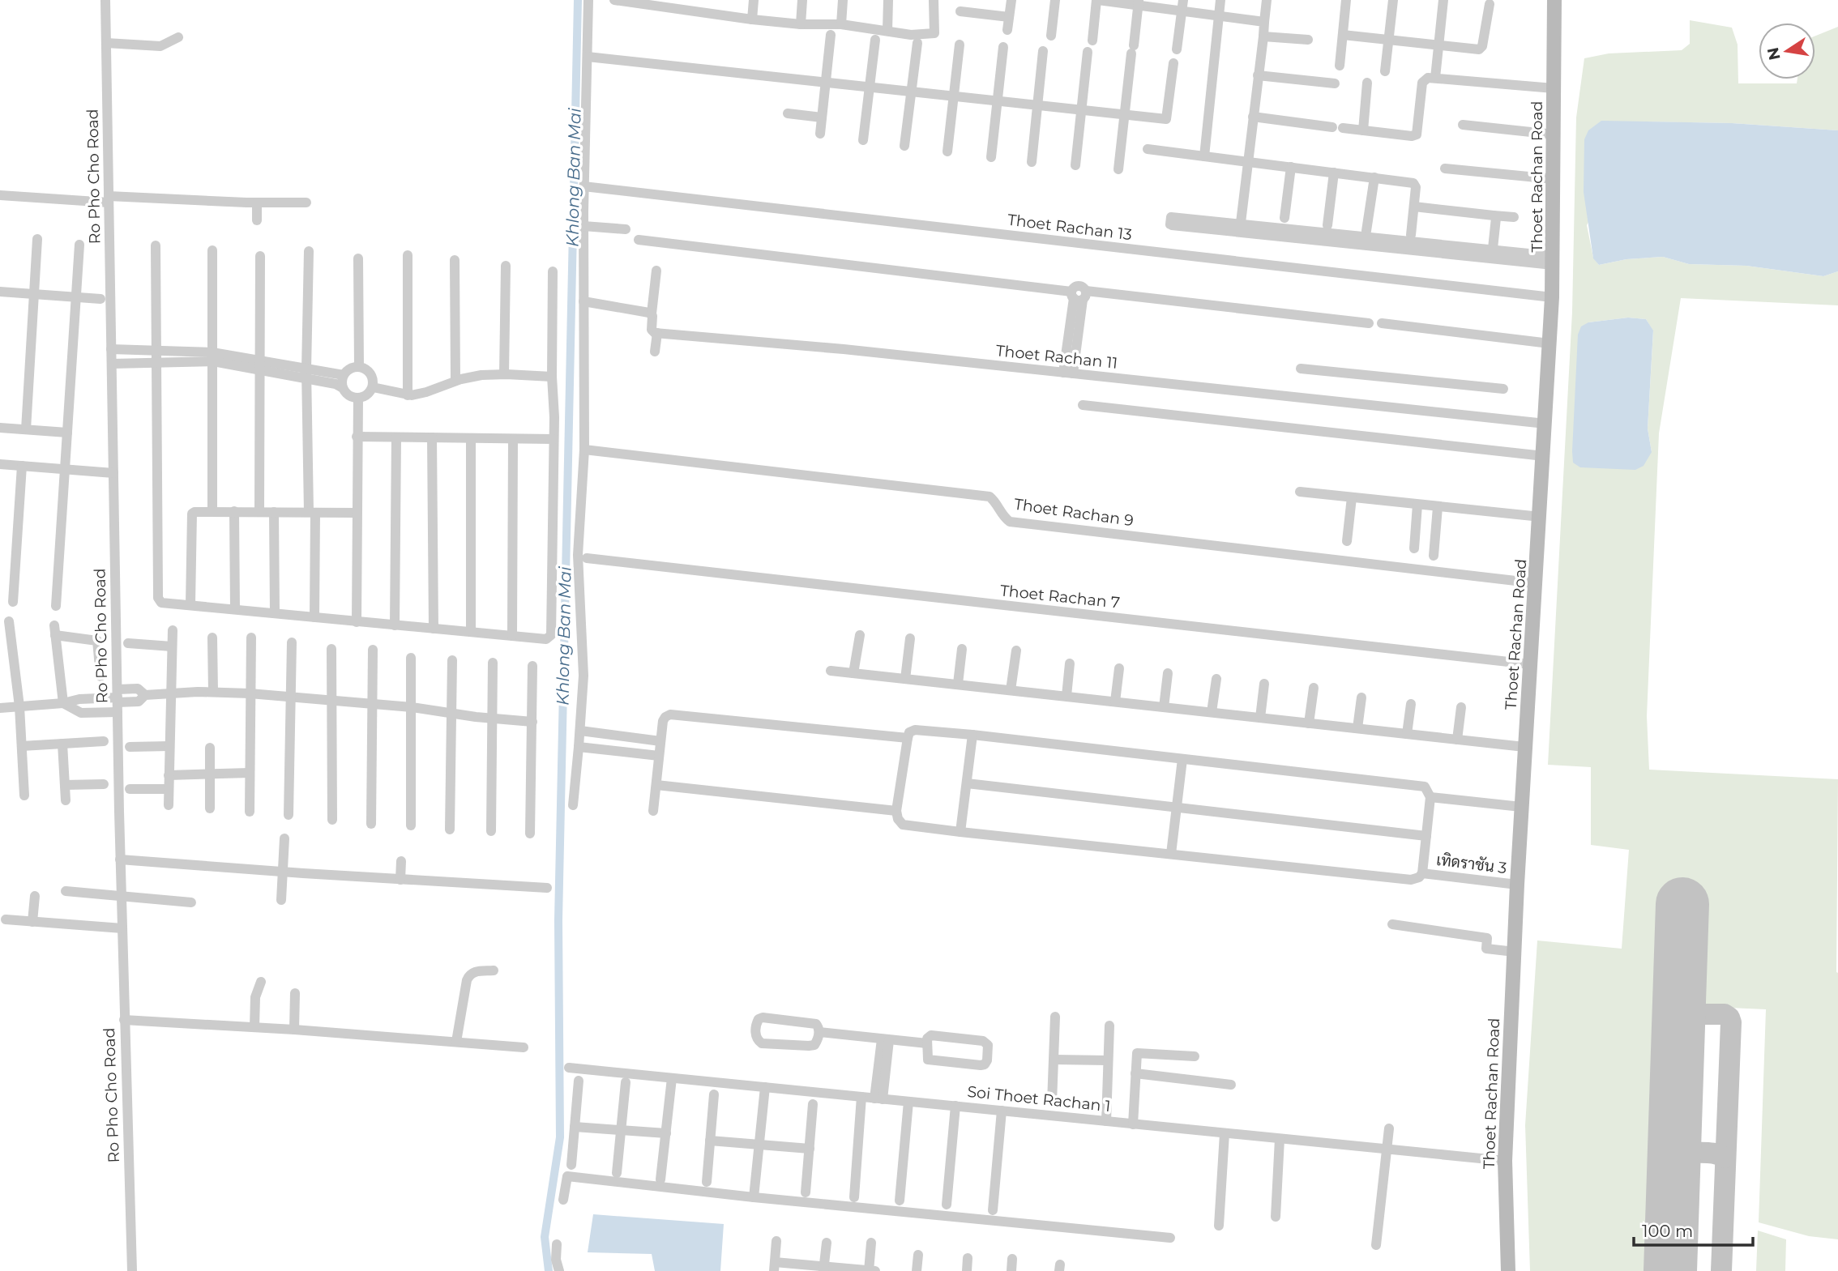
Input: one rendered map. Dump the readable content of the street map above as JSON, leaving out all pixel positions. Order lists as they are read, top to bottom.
{
  "streets": {
    "street": [
      "Ro Pho Cho Road",
      "Thoet Rachan Road",
      "Thoet Rachan 13",
      "Thoet Rachan 11",
      "Thoet Rachan 9",
      "Thoet Rachan 7",
      "เทิดราชัน 3",
      "Soi Thoet Rachan 1"
    ]
  },
  "crossings": [
    ["Thoet Rachan Road", "Thoet Rachan 13"],
    ["Thoet Rachan Road", "Thoet Rachan 11"],
    ["Thoet Rachan Road", "Thoet Rachan 9"],
    ["Thoet Rachan Road", "Thoet Rachan 7"],
    ["Thoet Rachan Road", "เทิดราชัน 3"],
    ["Thoet Rachan Road", "Soi Thoet Rachan 1"]
  ],
  "water": ["Khlong Ban Mai"],
  "scale_bar": "100 m",
  "north": "left"
}
